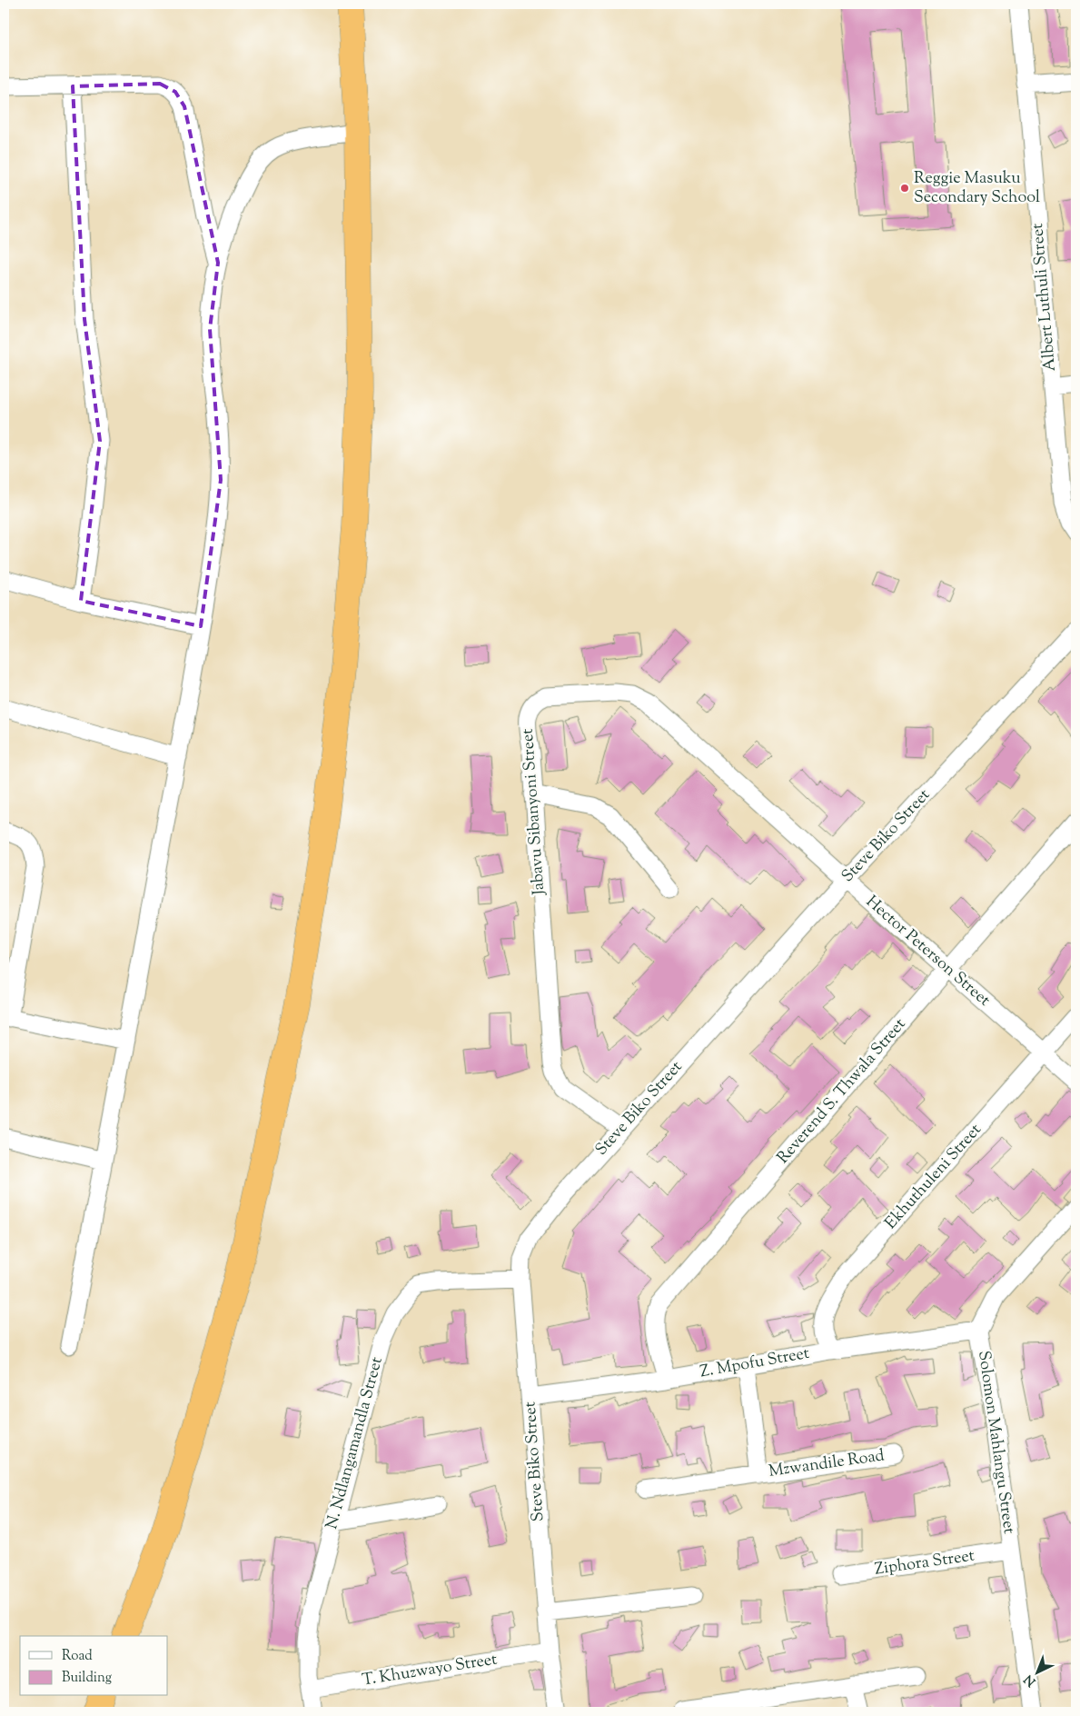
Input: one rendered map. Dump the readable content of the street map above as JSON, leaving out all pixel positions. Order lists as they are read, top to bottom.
{
  "streets": {
    "street": [
      "Albert Luthuli Street",
      "Jabavu Sibanyoni Street",
      "Steve Biko Street",
      "Hector Peterson Street",
      "Reverend S. Thwala Street",
      "Ekhuthuleni Street",
      "Z. Mpofu Street",
      "Solomon Mahlangu Street",
      "N. Ndlangamandla Street",
      "Mzwandile Road",
      "Ziphora Street",
      "T. Khuzwayo Street"
    ]
  },
  "crossings": [
    ["Jabavu Sibanyoni Street", "Steve Biko Street"],
    ["Jabavu Sibanyoni Street", "Hector Peterson Street"],
    ["Steve Biko Street", "Hector Peterson Street"],
    ["Steve Biko Street", "Z. Mpofu Street"],
    ["Steve Biko Street", "N. Ndlangamandla Street"],
    ["Steve Biko Street", "T. Khuzwayo Street"],
    ["Hector Peterson Street", "Reverend S. Thwala Street"],
    ["Hector Peterson Street", "Ekhuthuleni Street"],
    ["Reverend S. Thwala Street", "Z. Mpofu Street"],
    ["Ekhuthuleni Street", "Z. Mpofu Street"],
    ["Z. Mpofu Street", "Solomon Mahlangu Street"],
    ["Z. Mpofu Street", "Mzwandile Road"],
    ["Solomon Mahlangu Street", "Ziphora Street"],
    ["N. Ndlangamandla Street", "T. Khuzwayo Street"]
  ],
  "places": ["Reggie Masuku Secondary School"],
  "legend": ["Road", "Building"],
  "north": "bottom left"
}
